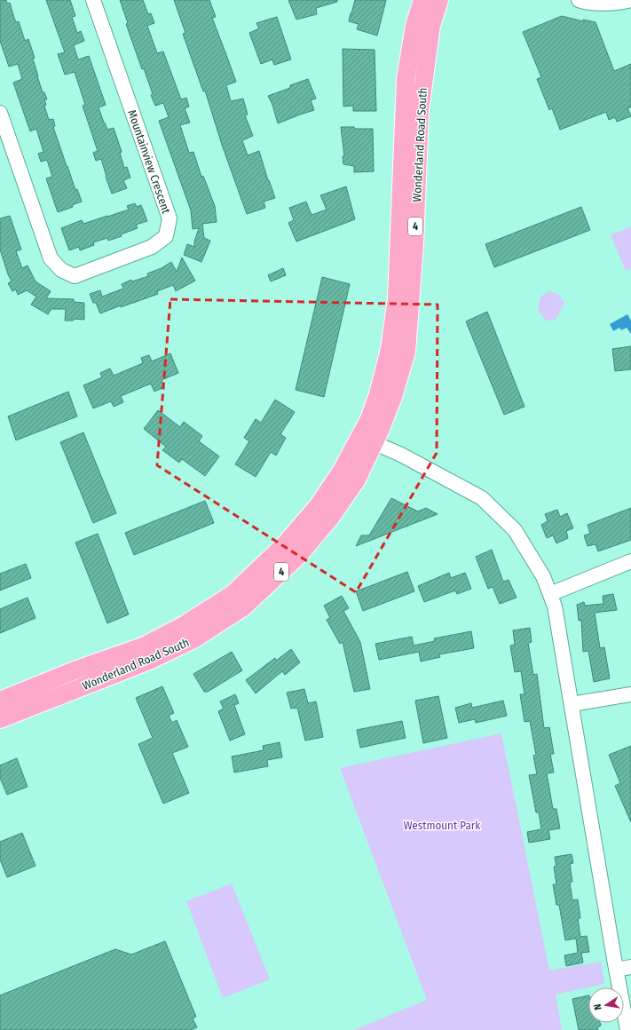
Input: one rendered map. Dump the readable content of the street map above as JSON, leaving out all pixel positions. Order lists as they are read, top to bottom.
{
  "streets": {
    "main road": ["Wonderland Road South", "4"],
    "street": ["Mountainview Crescent"]
  },
  "parks": ["Westmount Park"],
  "north": "left"
}
